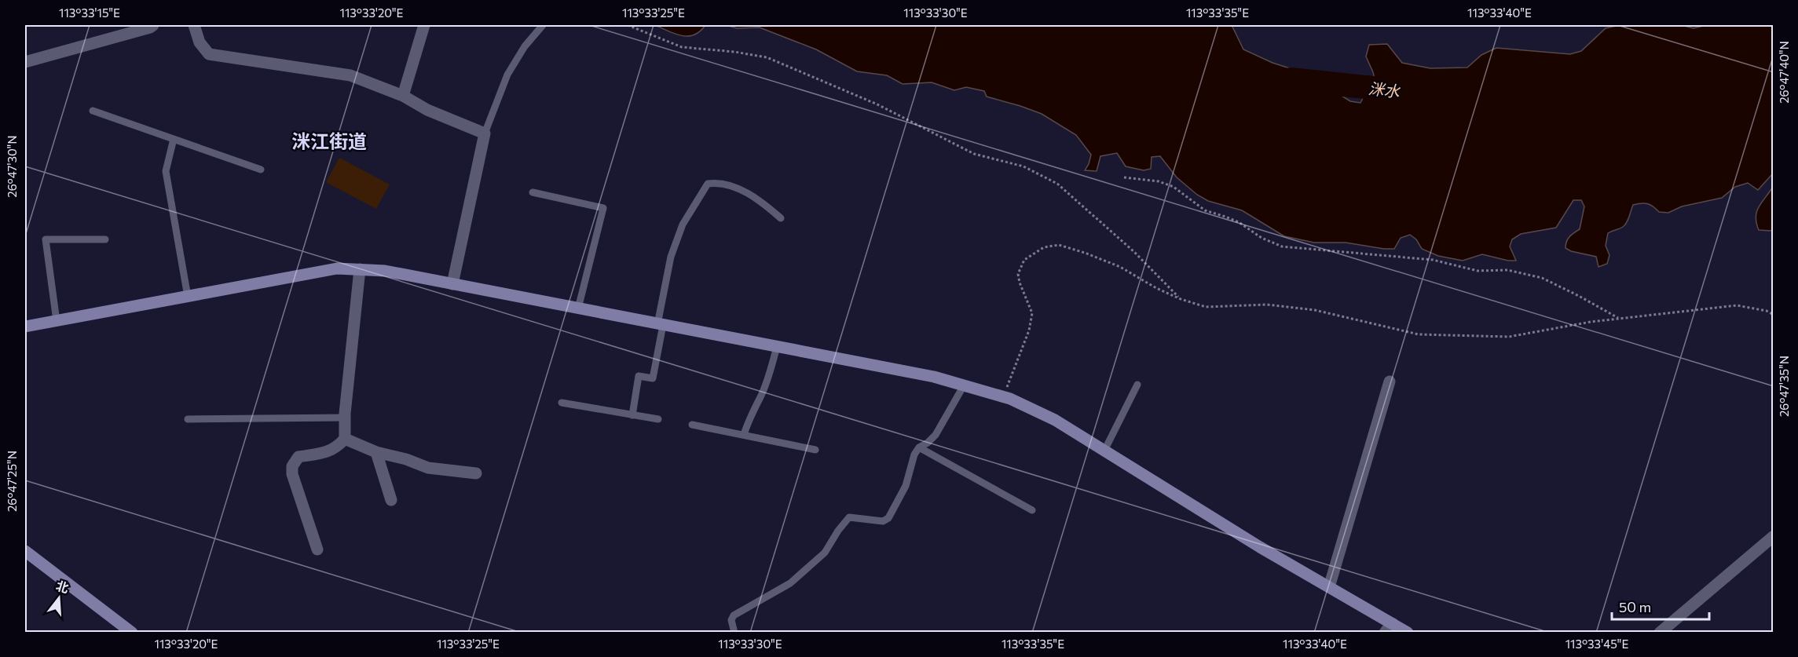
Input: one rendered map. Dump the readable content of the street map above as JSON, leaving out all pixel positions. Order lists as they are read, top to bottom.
{
  "districts": ["洣江街道"],
  "water": ["洣水"],
  "scale_bar": "50 m",
  "north": "top",
  "coordinates": [
    "113°33'15\"E",
    "113°33'20\"E",
    "113°33'25\"E",
    "113°33'30\"E",
    "113°33'35\"E",
    "113°33'40\"E",
    "26°47'40\"N",
    "26°47'30\"N",
    "26°47'35\"N",
    "26°47'25\"N",
    "113°33'45\"E"
  ]
}
